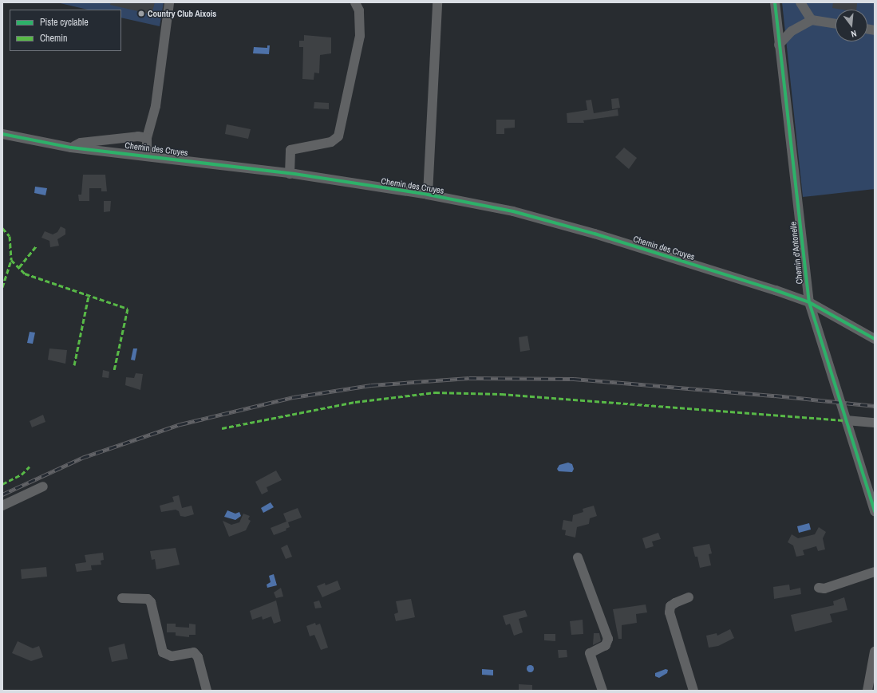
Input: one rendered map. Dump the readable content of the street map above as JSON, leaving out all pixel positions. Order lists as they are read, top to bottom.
{
  "streets": {
    "street": ["Chemin des Cruyes", "Chemin d'Antonelle"]
  },
  "crossings": [
    ["Chemin des Cruyes", "Chemin d'Antonelle"]
  ],
  "places": ["Country Club Aixois"],
  "legend": ["Piste cyclable", "Chemin"],
  "north": "bottom"
}
